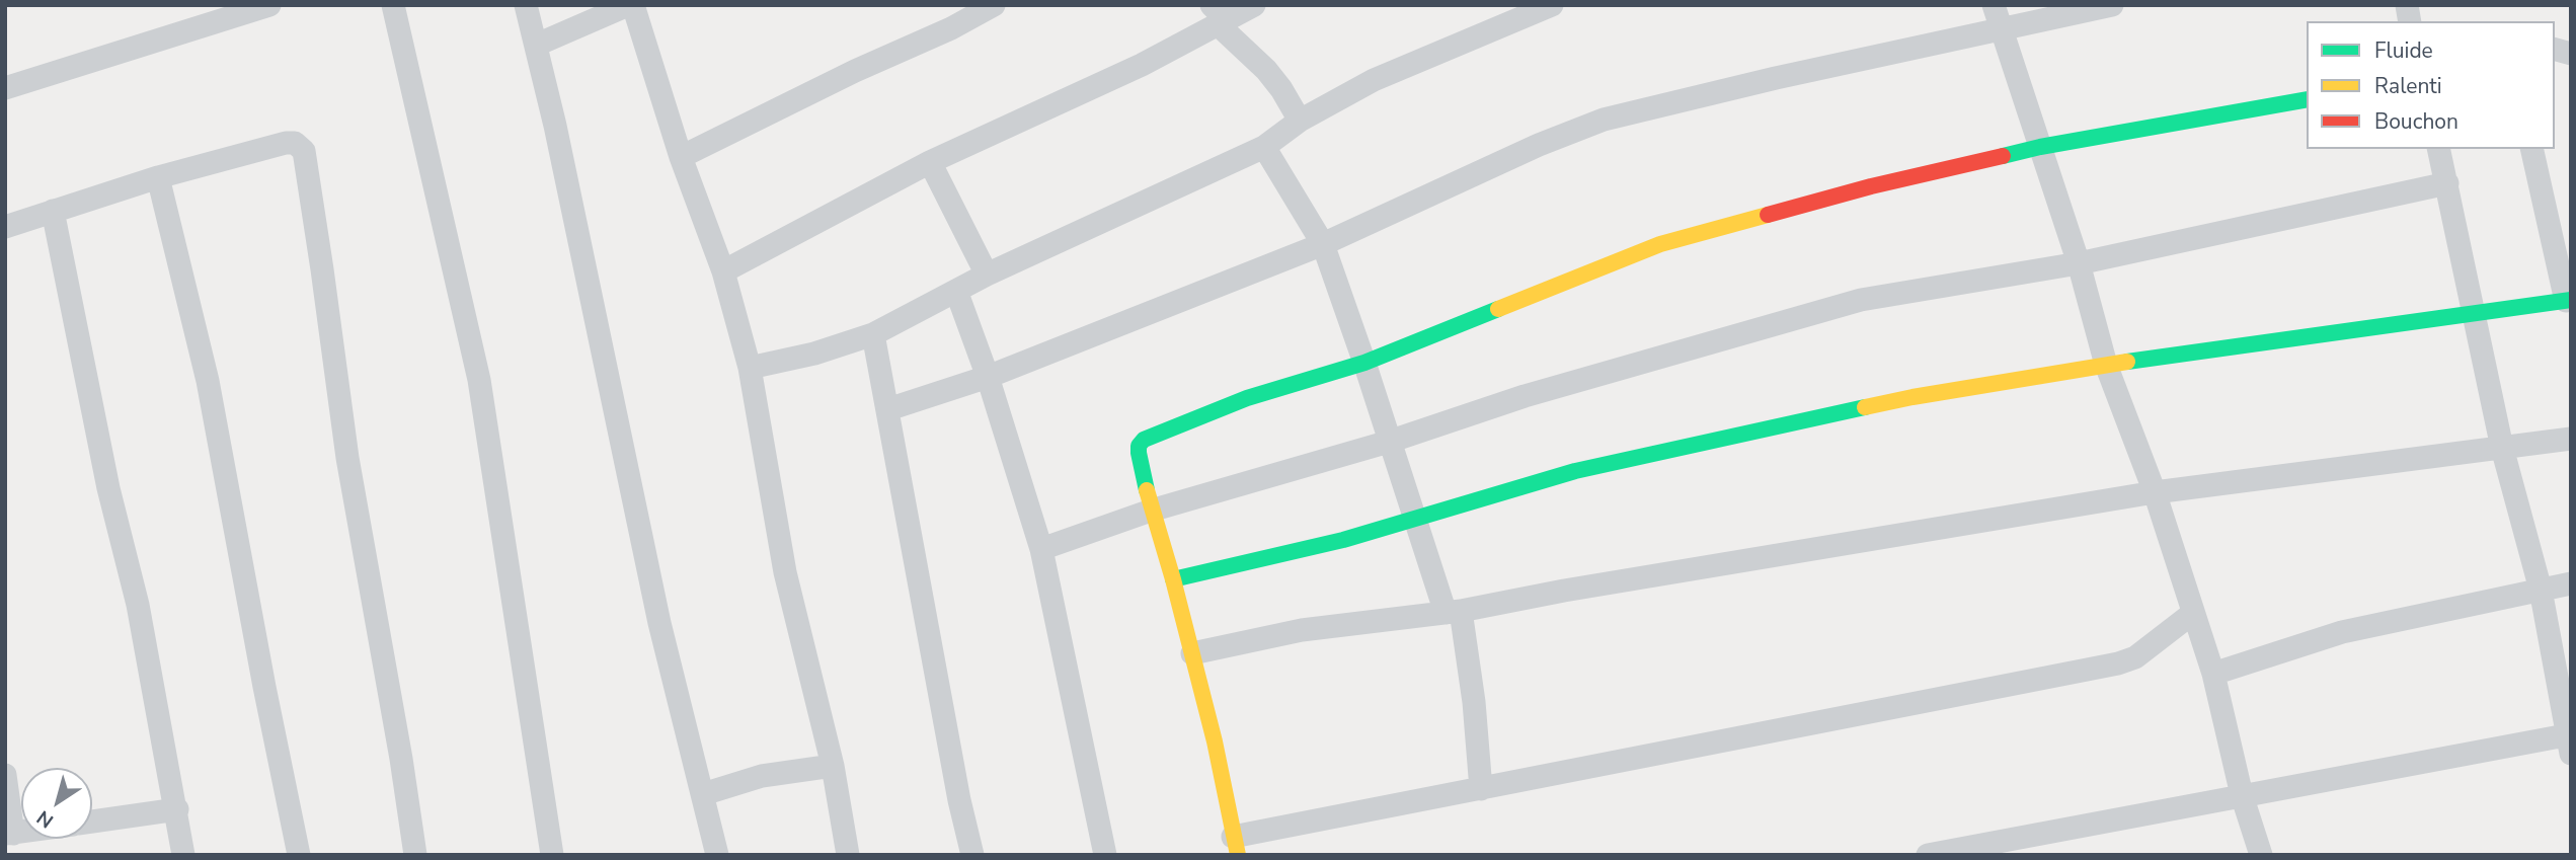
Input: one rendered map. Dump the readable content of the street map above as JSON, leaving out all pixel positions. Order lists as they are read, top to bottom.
{
  "legend": ["Fluide", "Ralenti", "Bouchon"],
  "north": "bottom left"
}
